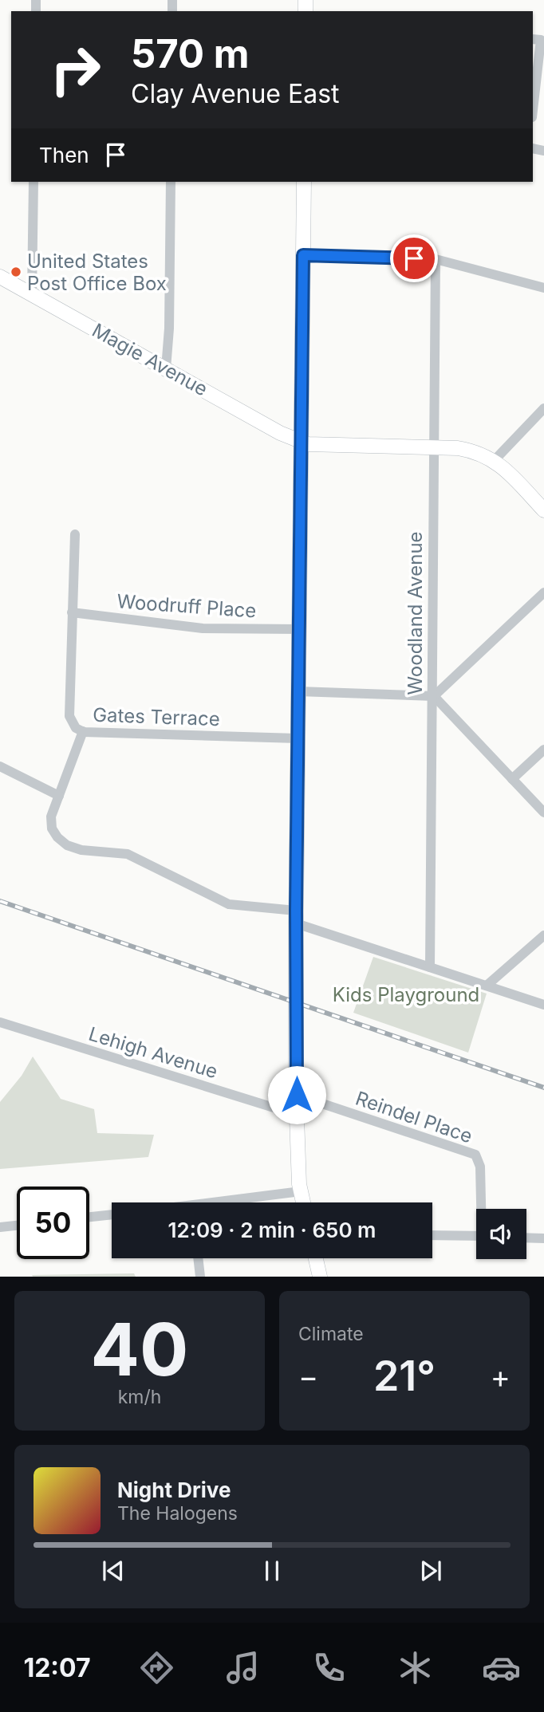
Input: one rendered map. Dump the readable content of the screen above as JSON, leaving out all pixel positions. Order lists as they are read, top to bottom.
{
  "streets": {
    "main road": ["Magie Avenue"],
    "street": [
      "Woodruff Place",
      "Woodland Avenue",
      "Gates Terrace",
      "Lehigh Avenue",
      "Reindel Place"
    ]
  },
  "crossings": [
    ["Magie Avenue", "Woodland Avenue"],
    ["Woodruff Place", "Gates Terrace"]
  ],
  "parks": ["Kids Playground"],
  "places": ["United States Post Office Box"],
  "page": {
    "turn": ["570 m", "Clay Avenue East"],
    "then": "Then",
    "limit": "50",
    "trip": "12:09 · 2 min · 650 m",
    "tile": [
      ["40", "km/h"],
      "Climate"
    ],
    "heat": ["−", "21°", "+"],
    "song": ["Night Drive", "The Halogens"],
    "tabs": "12:07"
  }
}
